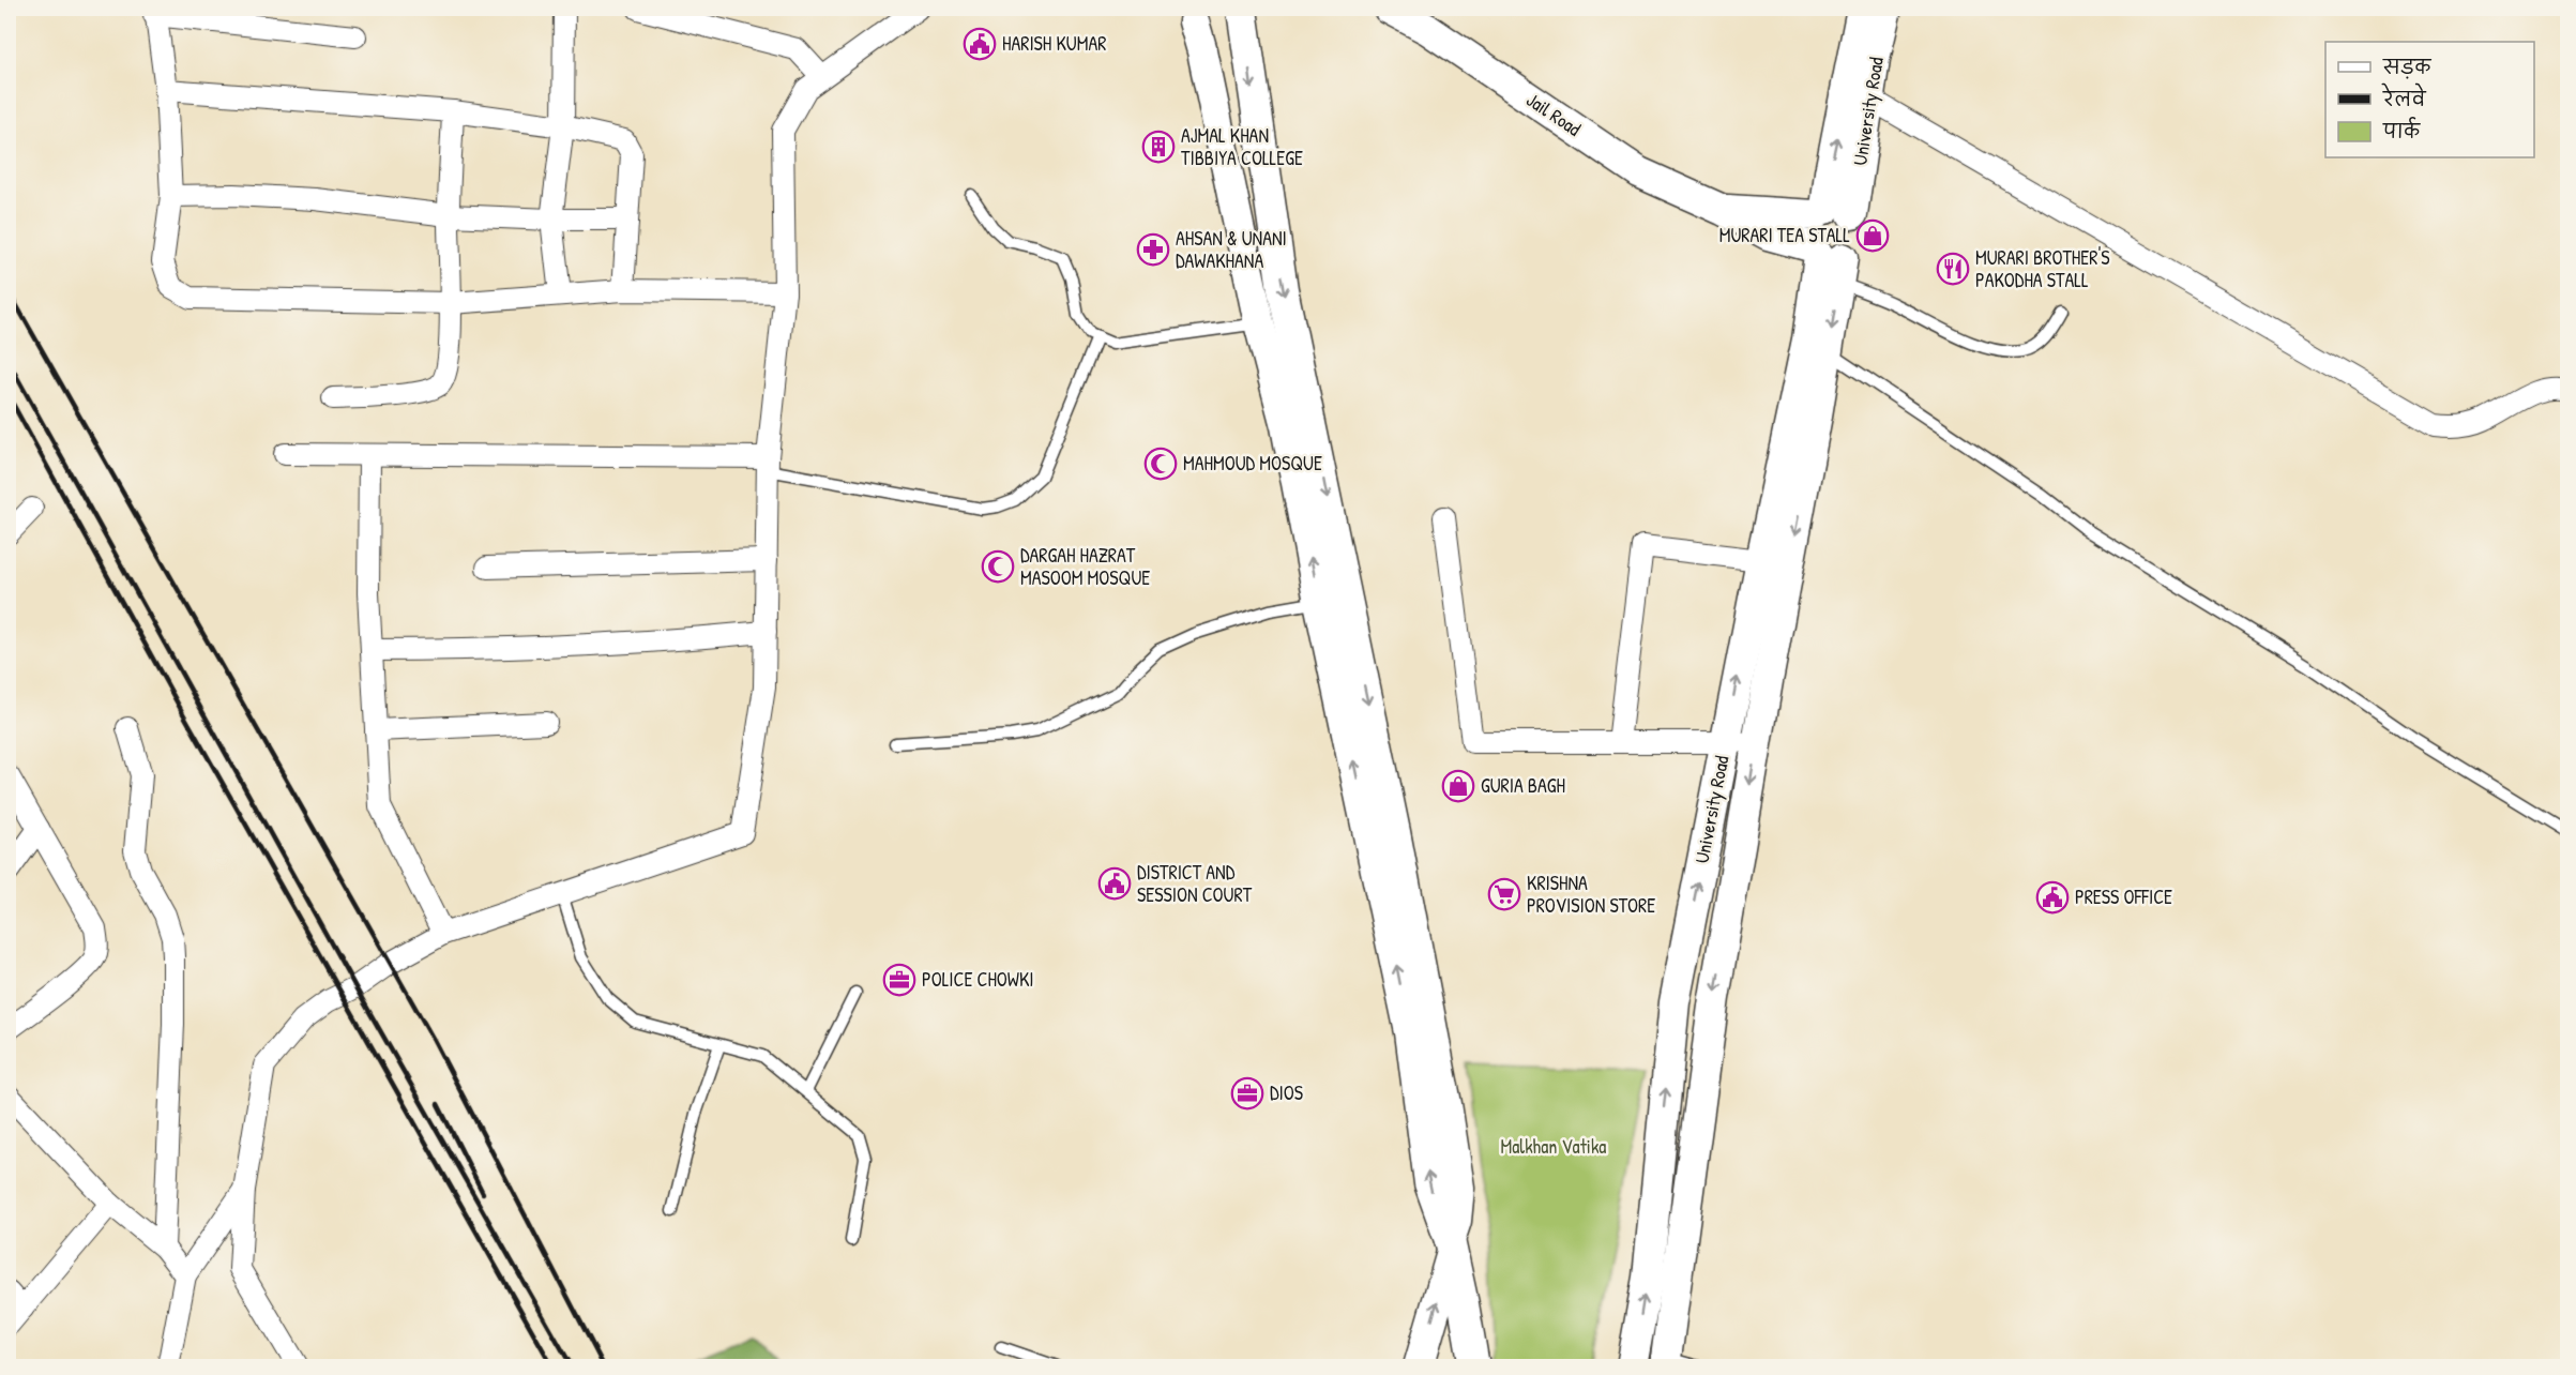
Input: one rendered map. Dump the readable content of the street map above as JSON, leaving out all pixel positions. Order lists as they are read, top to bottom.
{
  "streets": {
    "main road": ["University Road", "Jail Road"]
  },
  "crossings": [
    ["University Road", "Jail Road"]
  ],
  "parks": ["Malkhan Vatika"],
  "places": {
    "public building": ["HARISH KUMAR", "DISTRICT AND SESSION COURT", "PRESS OFFICE"],
    "building": ["AJMAL KHAN TIBBIYA COLLEGE"],
    "shop": ["MURARI TEA STALL", "GURIA BAGH"],
    "pharmacy": ["AHSAN & UNANI DAWAKHANA"],
    "restaurant": ["MURARI BROTHER'S PAKODHA STALL"],
    "mosque": ["MAHMOUD MOSQUE", "DARGAH HAZRAT MASOOM MOSQUE"],
    "supermarket": ["KRISHNA PROVISION STORE"],
    "office": ["POLICE CHOWKI", "DIOS"]
  },
  "legend": ["सड़क", "रेलवे", "पार्क"]
}
